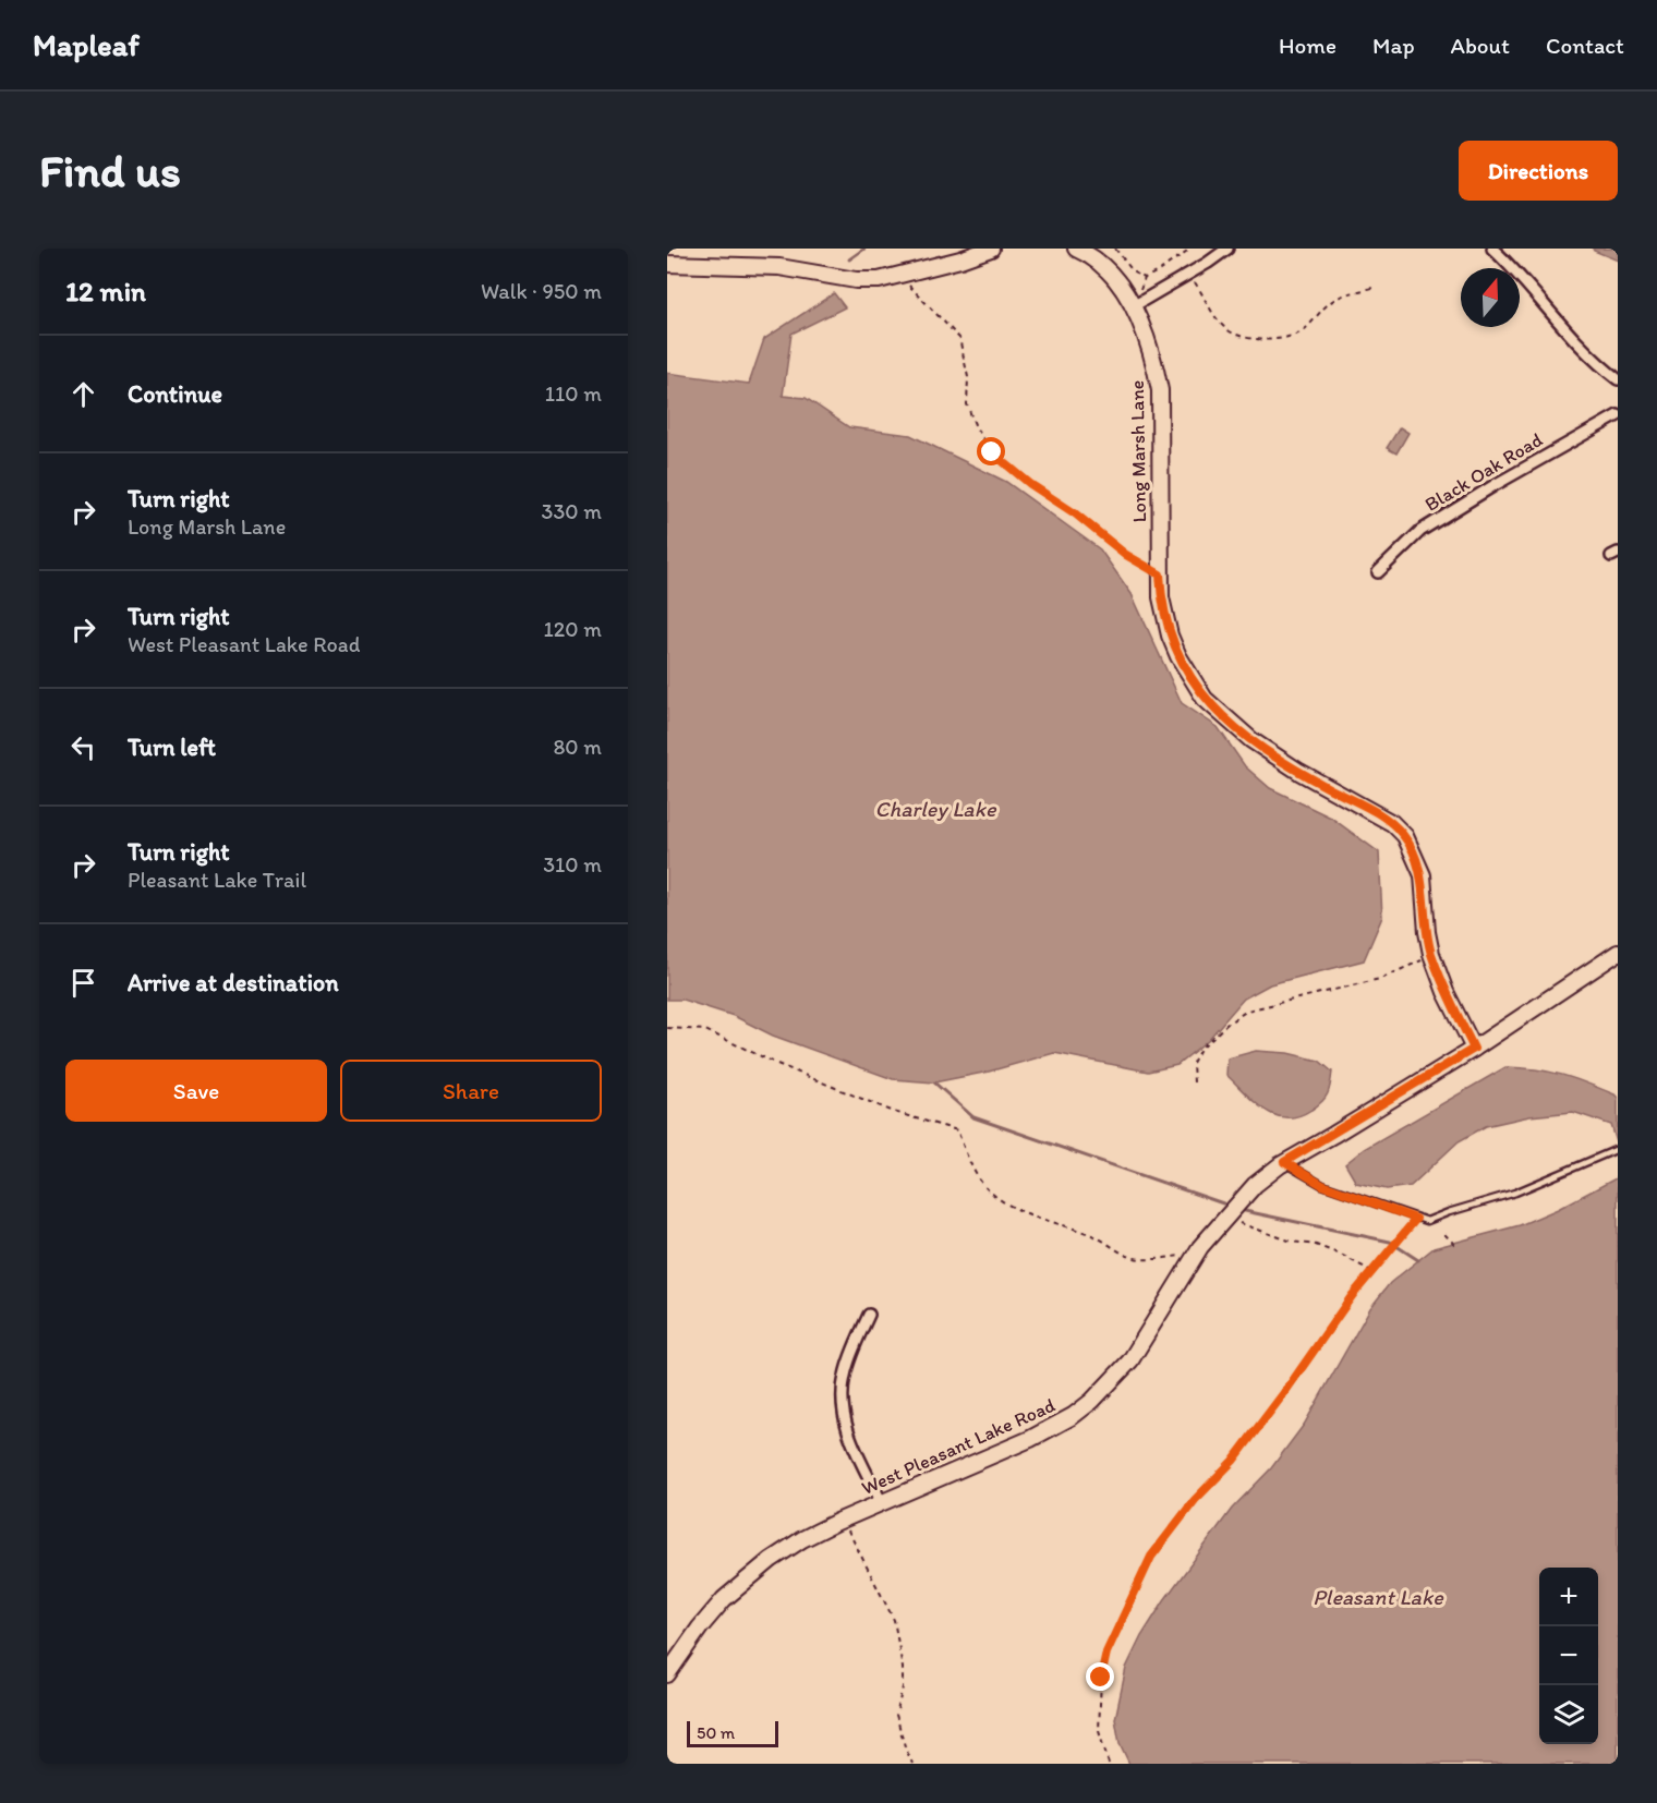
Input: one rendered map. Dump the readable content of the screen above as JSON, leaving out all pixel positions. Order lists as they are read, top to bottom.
{
  "streets": {
    "street": ["Long Marsh Lane", "Black Oak Road", "West Pleasant Lake Road"]
  },
  "crossings": [
    ["Long Marsh Lane", "West Pleasant Lake Road"]
  ],
  "water": ["Charley Lake", "Pleasant Lake"],
  "scale_bar": "50 m",
  "north": "top",
  "page": {
    "header": "Mapleaf",
    "nav": [
      "Home",
      "Map",
      "About",
      "Contact"
    ],
    "buttons": [
      "Directions",
      ["Save", "Share"]
    ],
    "title": "Find us",
    "heading": ["12 min", "Walk · 950 m"],
    "list": [
      ["Continue", "110 m"],
      ["Turn right", "Long Marsh Lane", "330 m"],
      ["Turn right", "West Pleasant Lake Road", "120 m"],
      ["Turn left", "80 m"],
      ["Turn right", "Pleasant Lake Trail", "310 m"],
      "Arrive at destination"
    ],
    "map_buttons": ["+", "−"],
    "scale": "50 m"
  }
}
